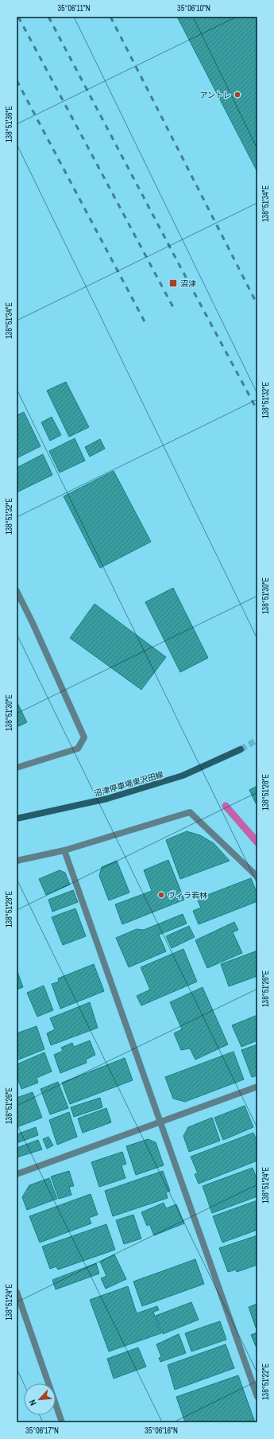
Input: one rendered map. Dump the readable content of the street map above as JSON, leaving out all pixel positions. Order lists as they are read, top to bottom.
{
  "streets": {
    "main road": ["沼津停車場東沢田線"]
  },
  "places": {
    "other": ["アントレ", "ヴィラ若林"],
    "transit": ["沼津"]
  },
  "north": "bottom left",
  "coordinates": [
    "35°06'11\"N",
    "35°06'10\"N",
    "138°51'36\"E",
    "138°51'34\"E",
    "138°51'32\"E",
    "138°51'30\"E",
    "138°51'28\"E",
    "138°51'26\"E",
    "138°51'24\"E",
    "138°51'22\"E",
    "35°06'17\"N",
    "35°06'16\"N"
  ]
}
